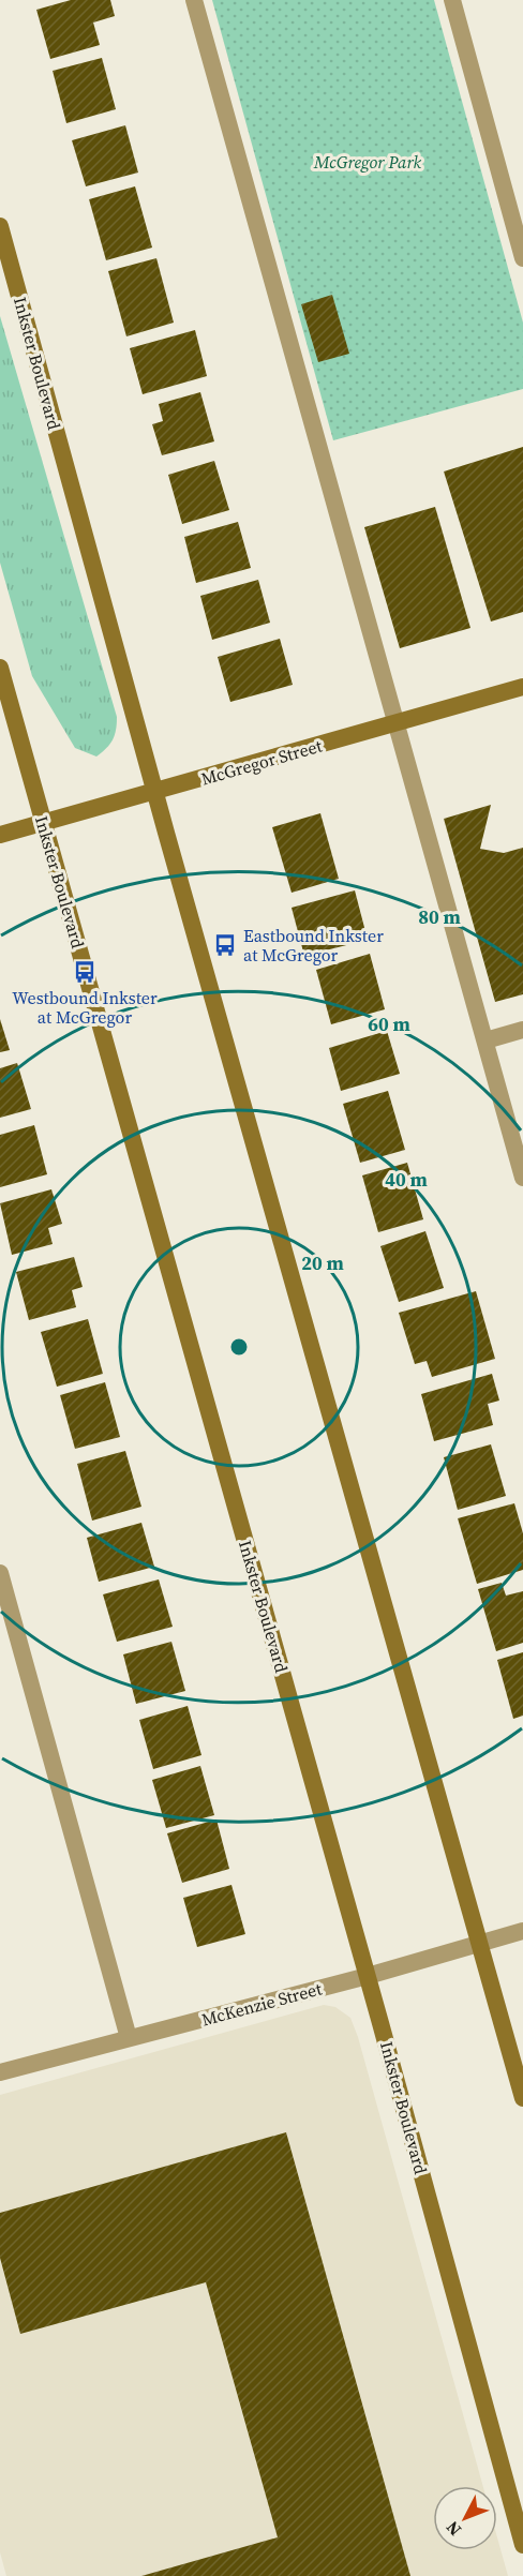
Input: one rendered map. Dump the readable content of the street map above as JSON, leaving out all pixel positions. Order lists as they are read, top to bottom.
{
  "streets": {
    "main road": ["Inkster Boulevard", "McGregor Street"],
    "street": ["McKenzie Street"]
  },
  "crossings": [
    ["Inkster Boulevard", "McGregor Street"],
    ["Inkster Boulevard", "McKenzie Street"]
  ],
  "parks": ["McGregor Park"],
  "places": {
    "bus stop": ["Eastbound Inkster at McGregor", "Westbound Inkster at McGregor"]
  },
  "north": "bottom left",
  "rings": [
    "80 m",
    "60 m",
    "40 m",
    "20 m"
  ]
}
